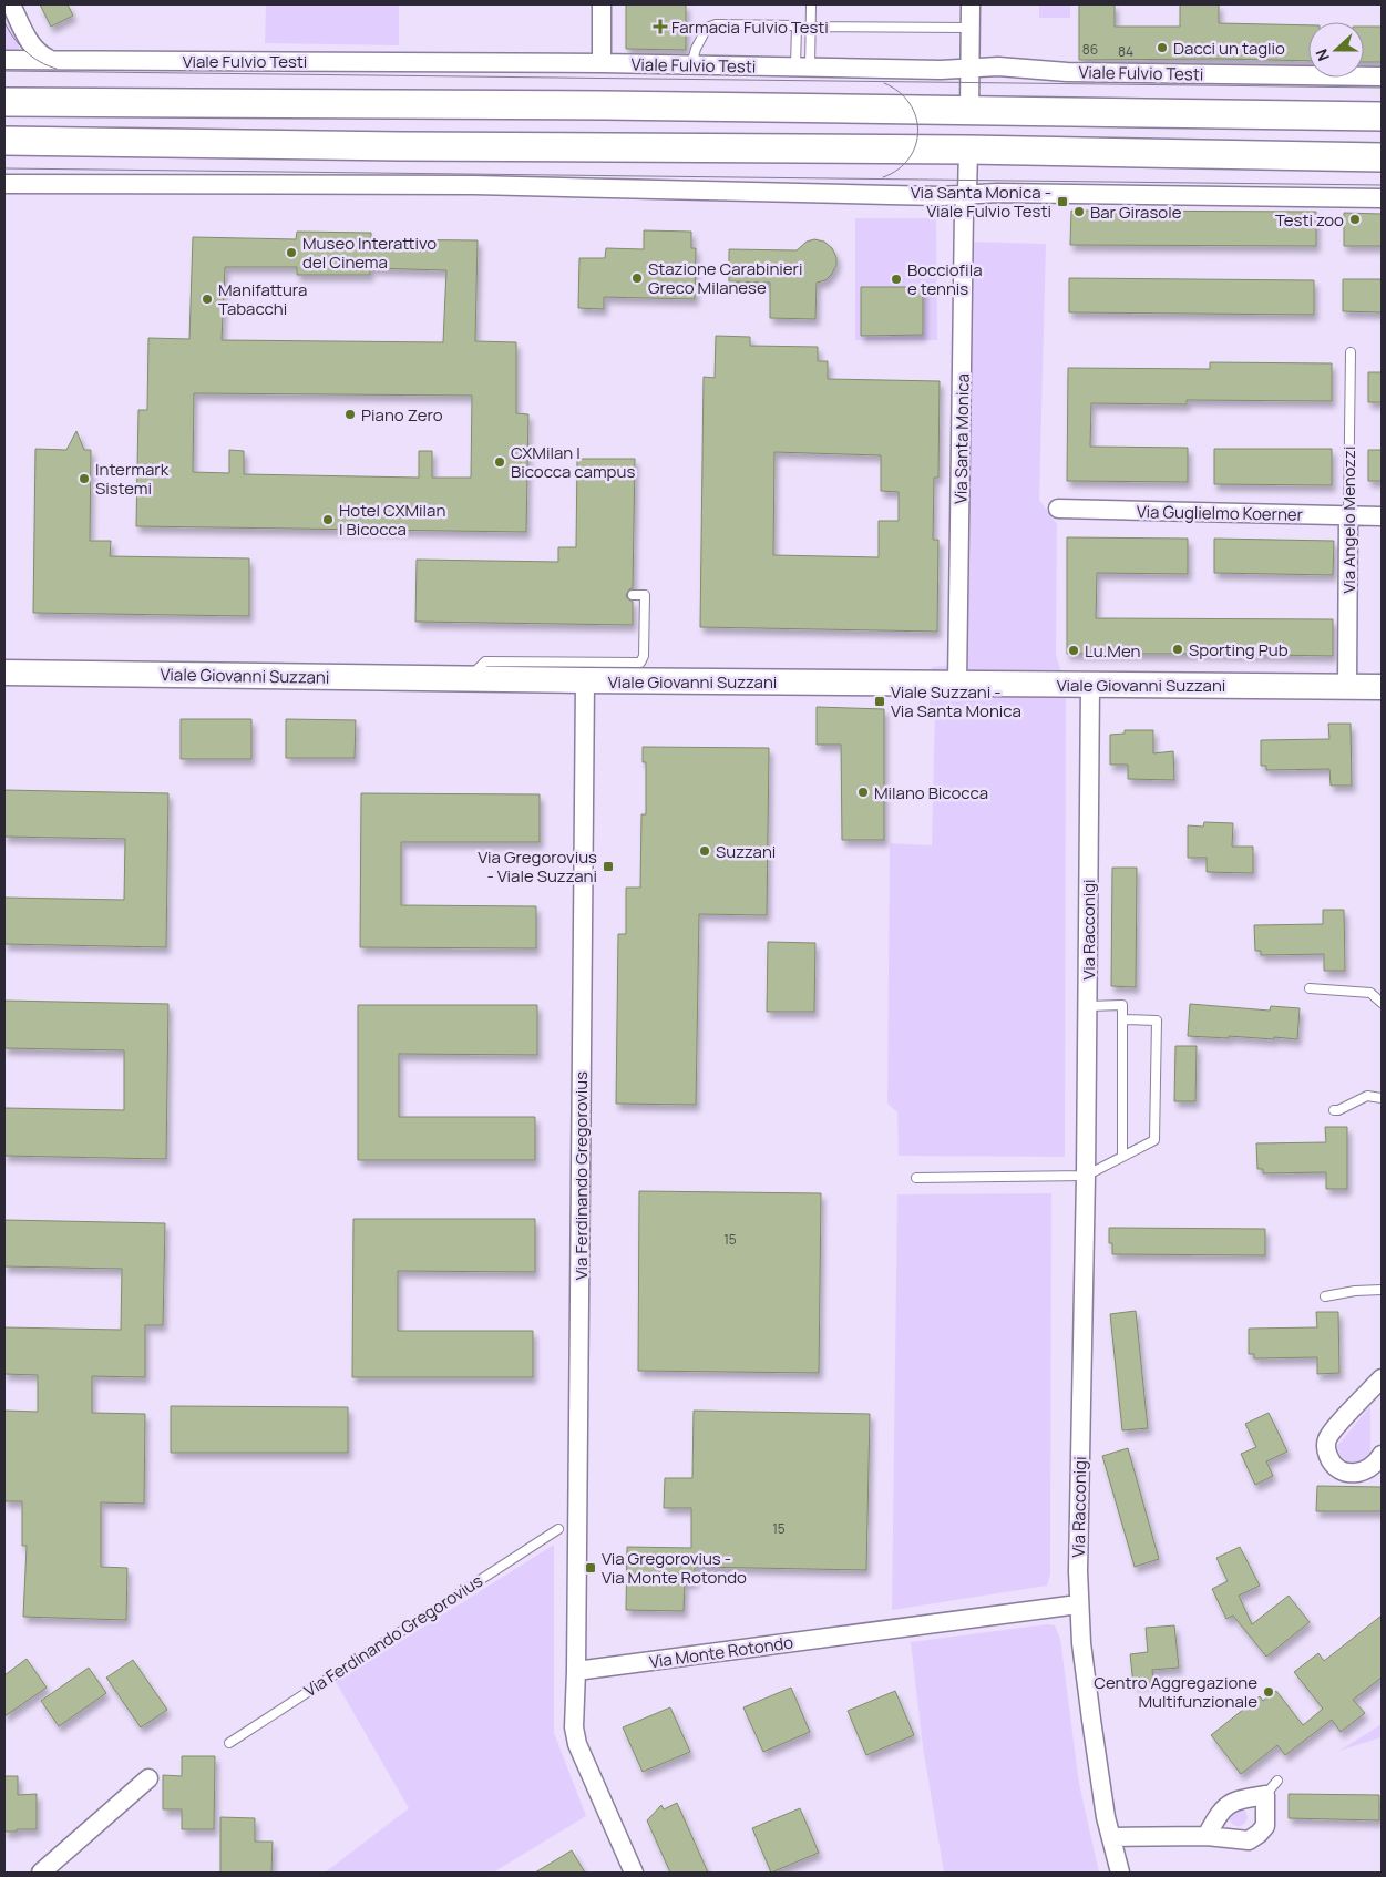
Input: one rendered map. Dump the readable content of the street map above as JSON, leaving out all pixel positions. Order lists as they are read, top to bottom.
{
  "streets": {
    "street": [
      "Viale Fulvio Testi",
      "Via Santa Monica",
      "Via Guglielmo Koerner",
      "Via Angelo Menozzi",
      "Viale Giovanni Suzzani",
      "Via Racconigi",
      "Via Ferdinando Gregorovius",
      "Via Monte Rotondo"
    ]
  },
  "crossings": [
    ["Via Santa Monica", "Viale Giovanni Suzzani"],
    ["Via Guglielmo Koerner", "Via Angelo Menozzi"],
    ["Via Angelo Menozzi", "Viale Giovanni Suzzani"],
    ["Viale Giovanni Suzzani", "Via Racconigi"],
    ["Viale Giovanni Suzzani", "Via Ferdinando Gregorovius"],
    ["Via Racconigi", "Via Monte Rotondo"],
    ["Via Ferdinando Gregorovius", "Via Monte Rotondo"]
  ],
  "places": {
    "health": ["Farmacia Fulvio Testi"],
    "other": [
      "Dacci un taglio",
      "Bar Girasole",
      "Testi zoo",
      "Museo Interattivo del Cinema",
      "Stazione Carabinieri Greco Milanese",
      "Bocciofila e tennis",
      "Manifattura Tabacchi",
      "Piano Zero",
      "CXMilan I Bicocca campus",
      "Intermark Sistemi",
      "Hotel CXMilan I Bicocca",
      "Sporting Pub",
      "Lu.Men",
      "Milano Bicocca",
      "Suzzani",
      "Centro Aggregazione Multifunzionale"
    ],
    "transit": [
      "Via Santa Monica - Viale Fulvio Testi",
      "Viale Suzzani - Via Santa Monica",
      "Via Gregorovius - Viale Suzzani",
      "Via Gregorovius - Via Monte Rotondo"
    ]
  },
  "house_numbers": [
    "86",
    "84",
    "15",
    "15"
  ],
  "north": "left"
}
